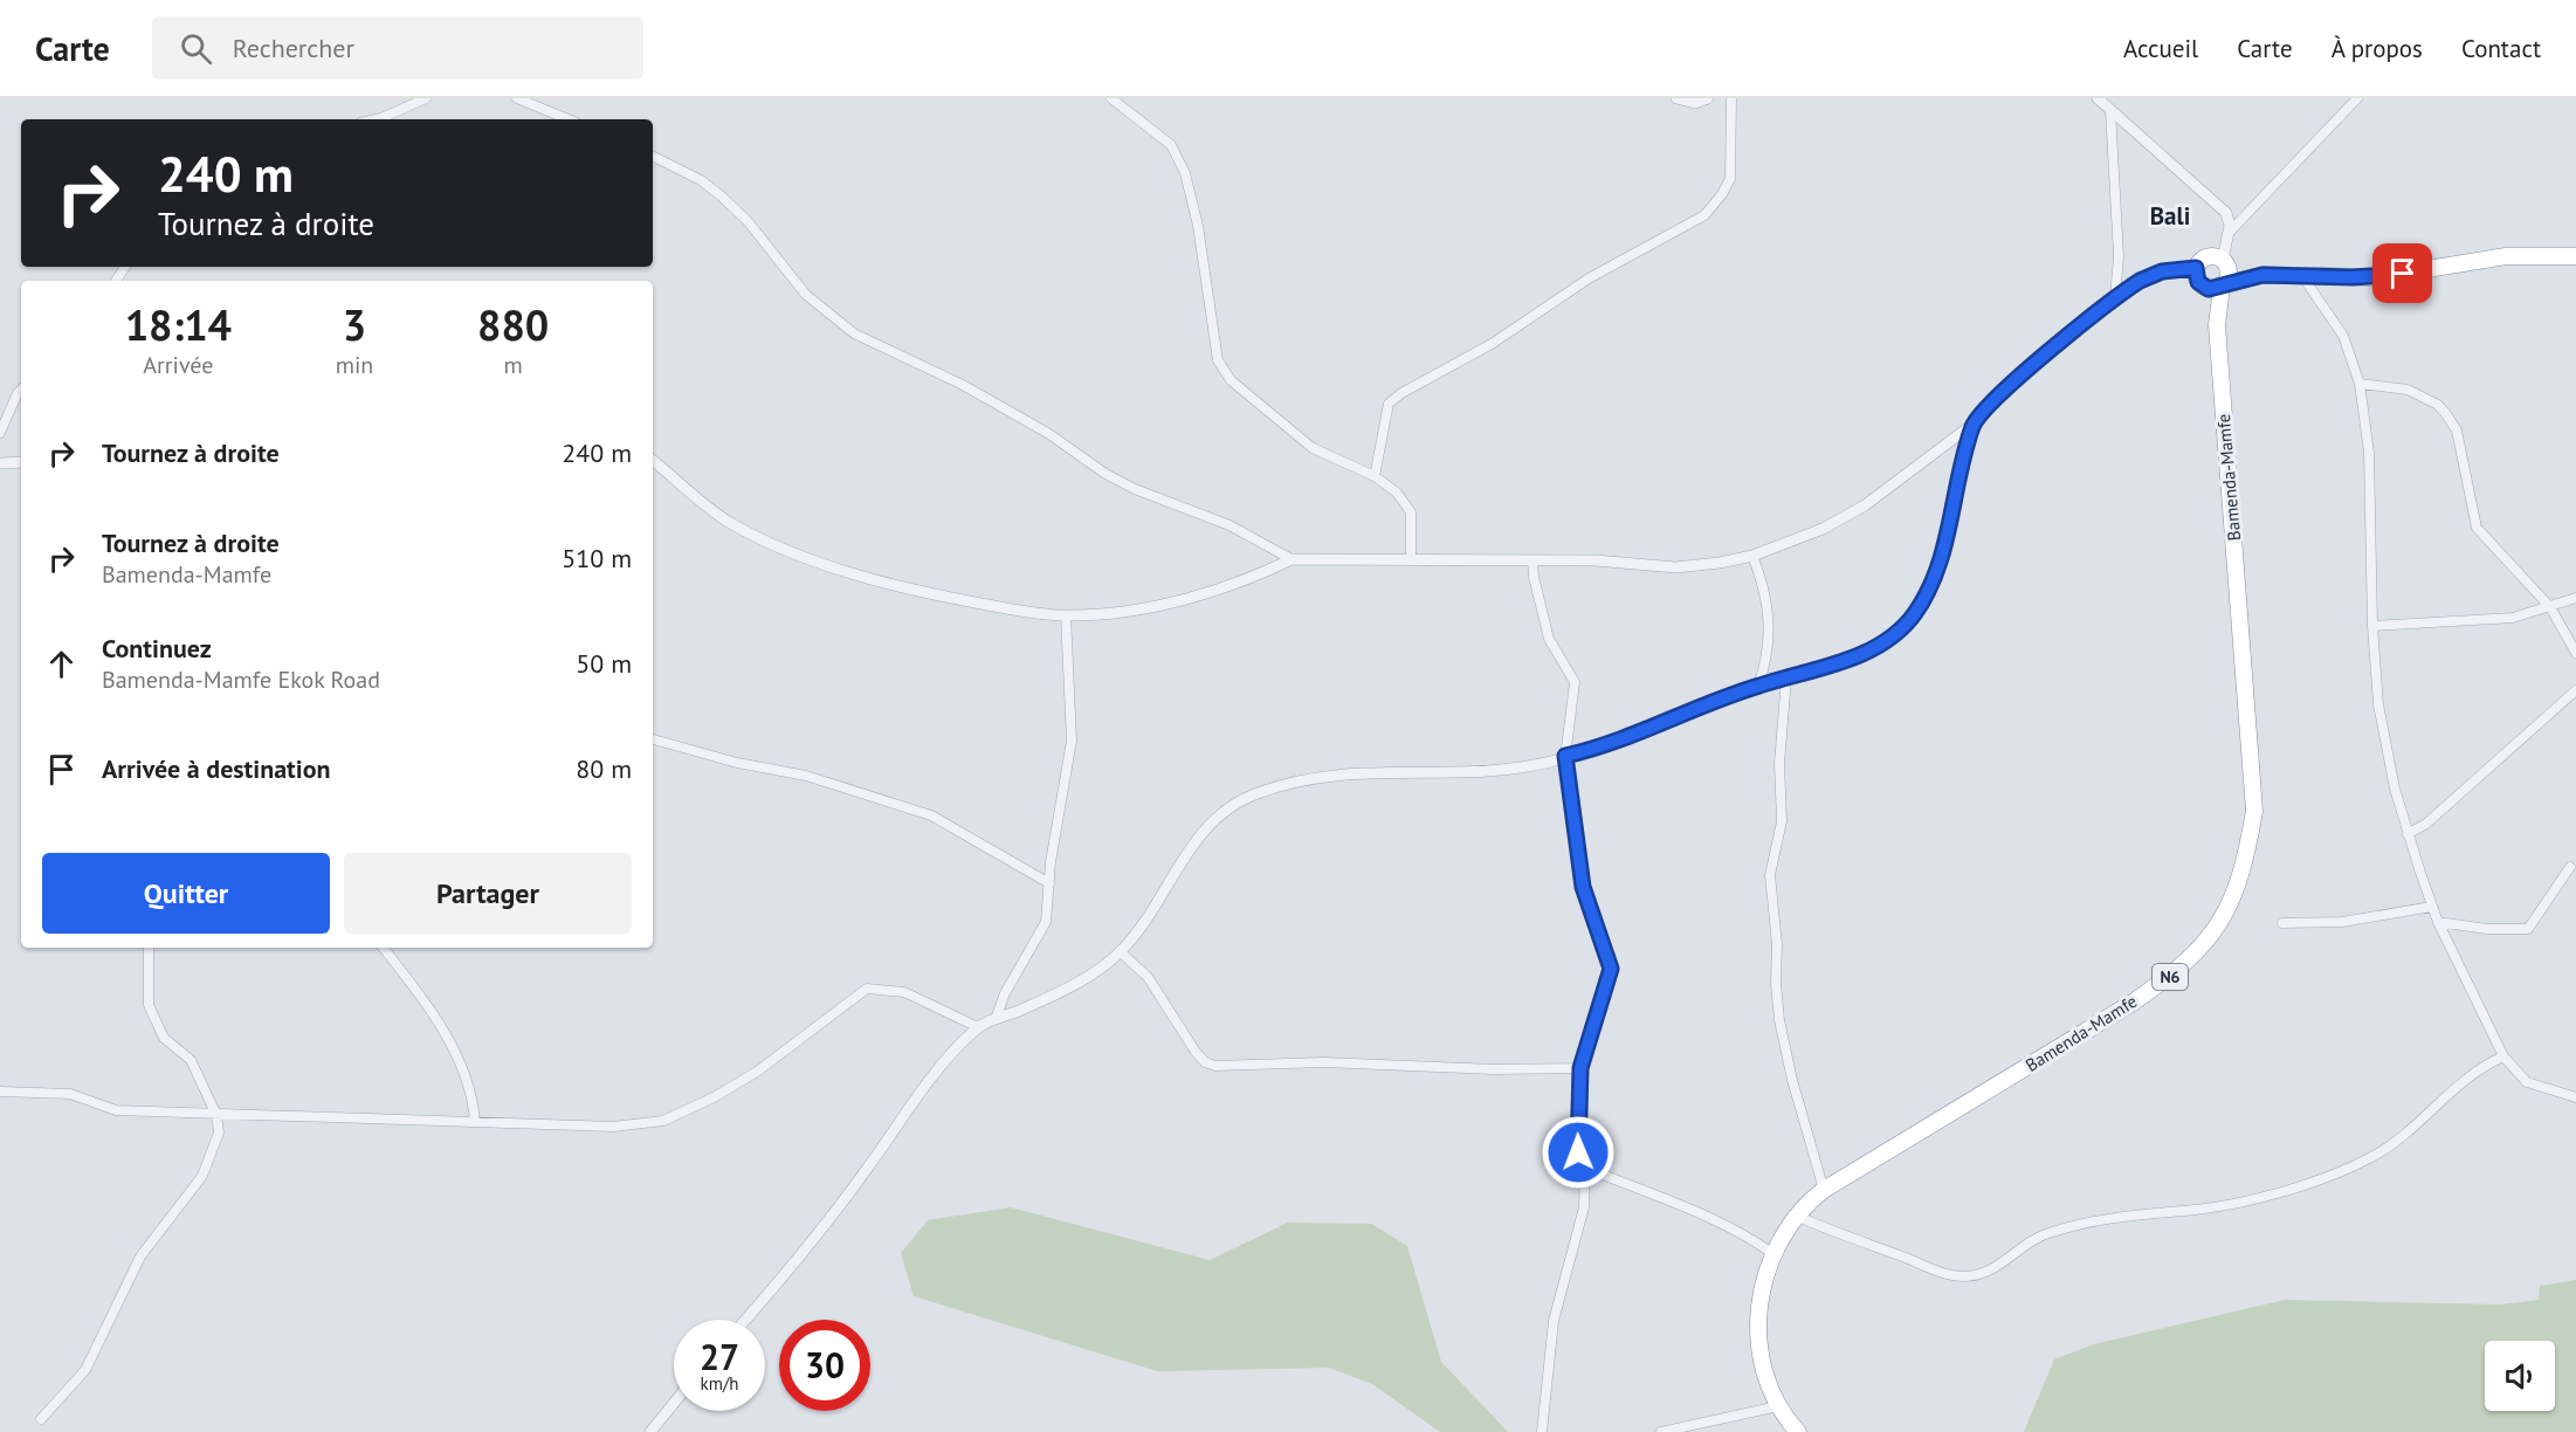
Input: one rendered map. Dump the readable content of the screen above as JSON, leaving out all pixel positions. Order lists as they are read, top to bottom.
{
  "streets": {
    "highway": ["Bamenda-Mamfe", "N6"]
  },
  "districts": ["Bali"],
  "page": {
    "header": "Carte",
    "search": "Rechercher",
    "nav": [
      "Accueil",
      "Carte",
      "À propos",
      "Contact"
    ],
    "turn": ["240 m", "Tournez à droite"],
    "eta": [
      "18:14",
      "Arrivée",
      "3",
      "min",
      "880",
      "m"
    ],
    "list": [
      {
        "name": "Tournez à droite",
        "value": "240 m"
      },
      {
        "name": "Tournez à droite",
        "note": "Bamenda-Mamfe",
        "value": "510 m"
      },
      {
        "name": "Continuez",
        "note": "Bamenda-Mamfe Ekok Road",
        "value": "50 m"
      },
      {
        "name": "Arrivée à destination",
        "value": "80 m"
      }
    ],
    "buttons": ["Quitter", "Partager"],
    "speed": "27 km/h",
    "limit": "30"
  }
}
